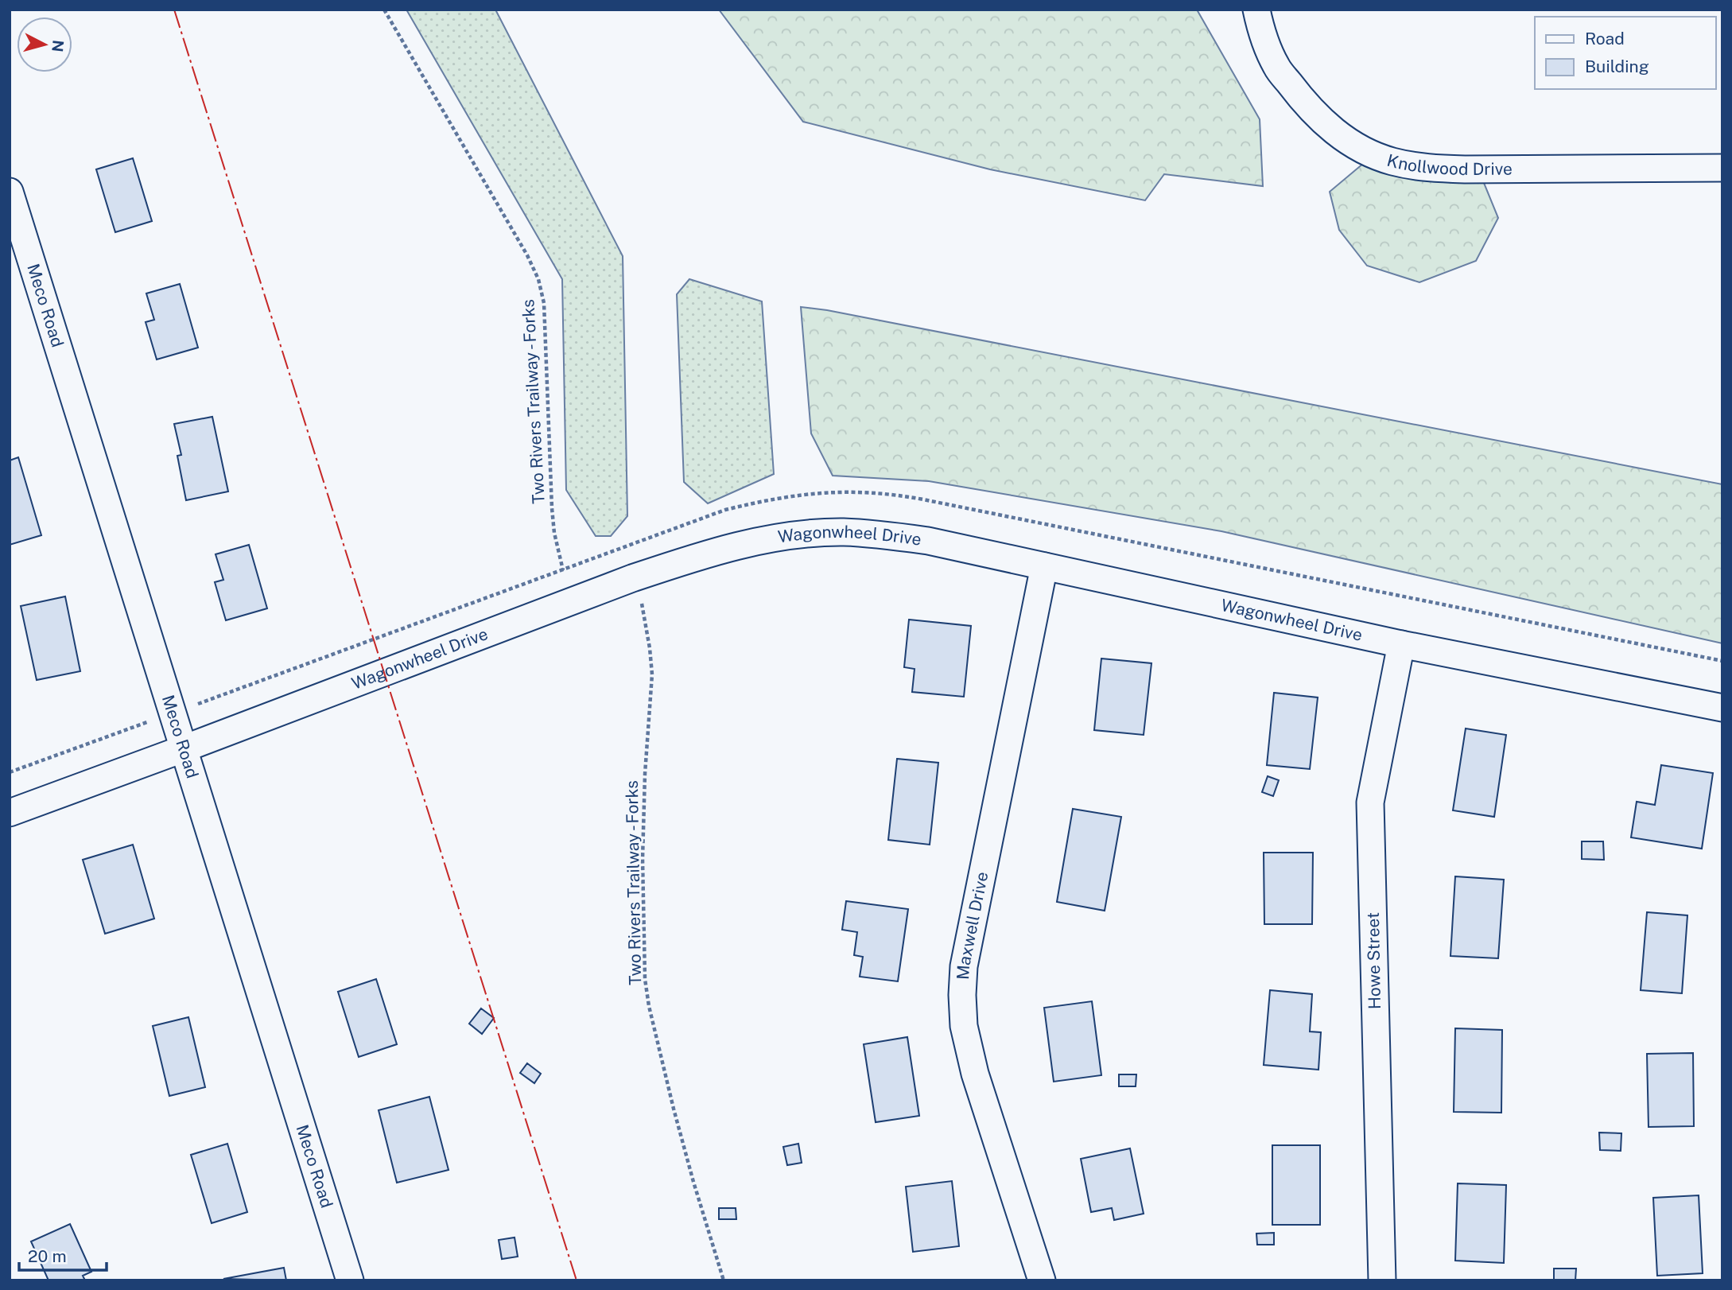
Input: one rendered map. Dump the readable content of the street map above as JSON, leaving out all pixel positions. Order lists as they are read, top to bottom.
{
  "streets": {
    "street": [
      "Knollwood Drive",
      "Meco Road",
      "Wagonwheel Drive",
      "Maxwell Drive",
      "Howe Street"
    ],
    "path": ["Two Rivers Trailway - Forks"]
  },
  "crossings": [
    ["Meco Road", "Wagonwheel Drive"],
    ["Wagonwheel Drive", "Maxwell Drive"],
    ["Wagonwheel Drive", "Howe Street"]
  ],
  "legend": ["Road", "Building"],
  "scale_bar": "20 m",
  "north": "right"
}
